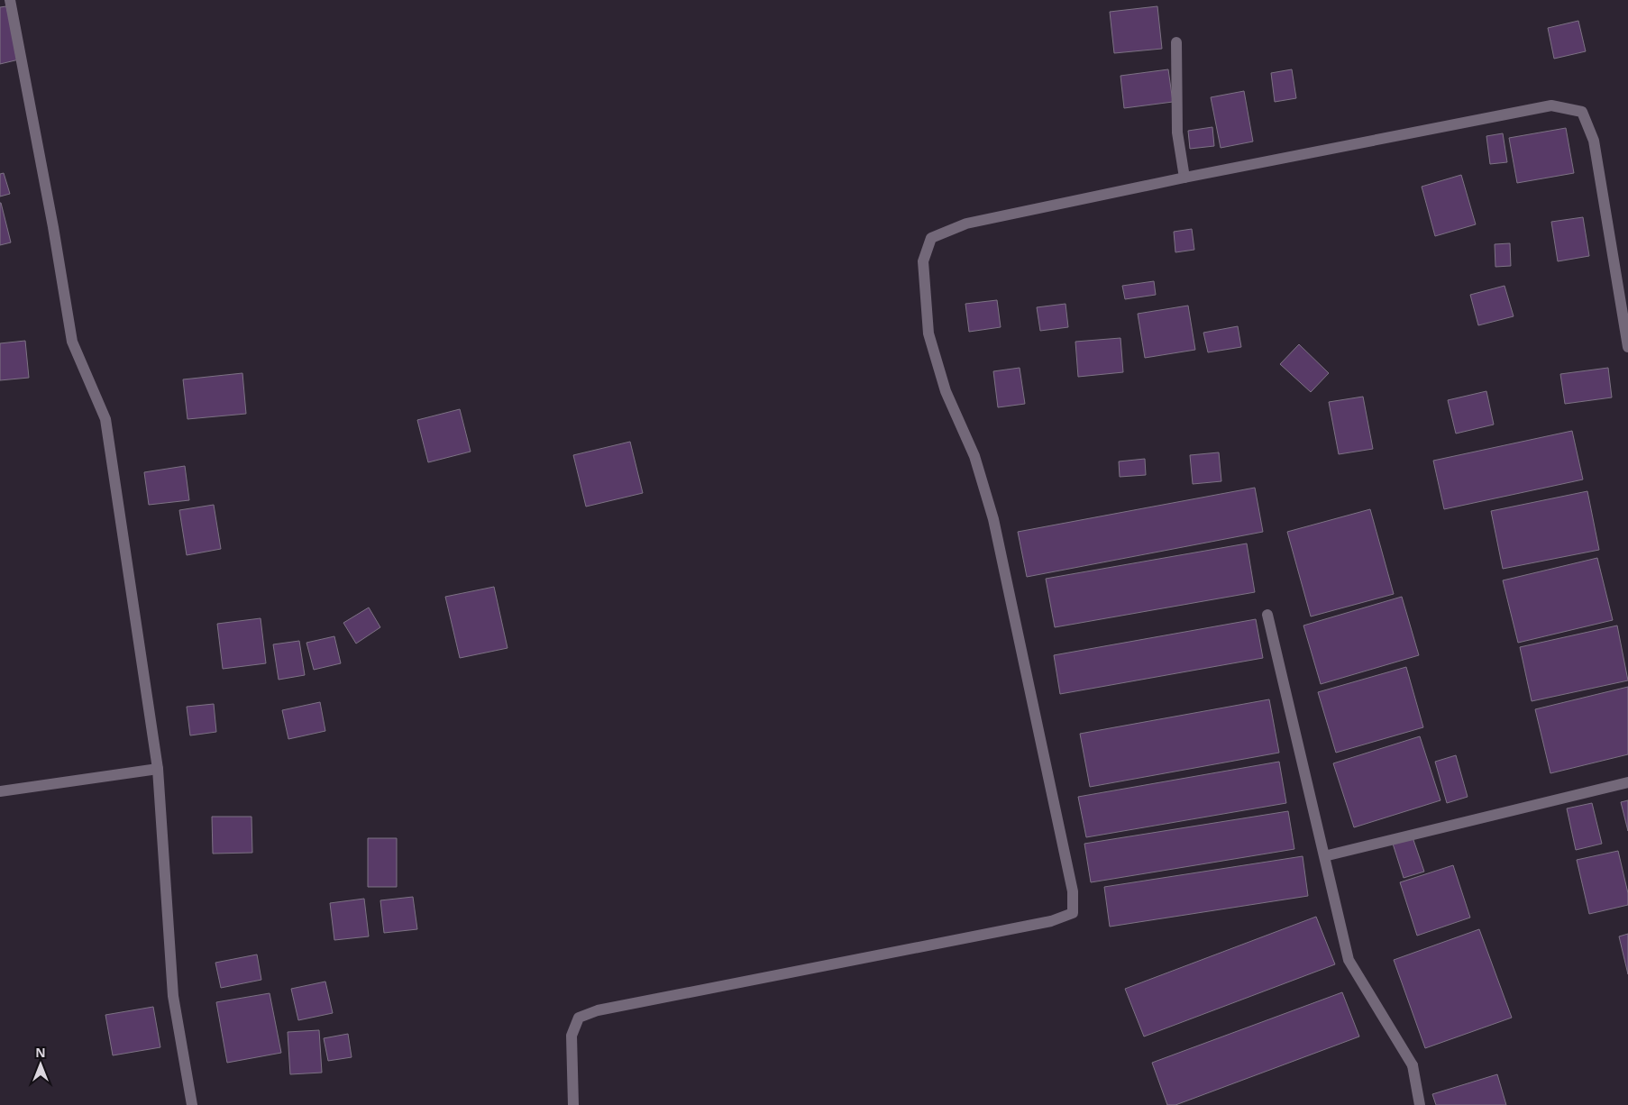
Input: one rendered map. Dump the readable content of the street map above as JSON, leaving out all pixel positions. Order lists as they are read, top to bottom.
{
  "north": "top"
}
